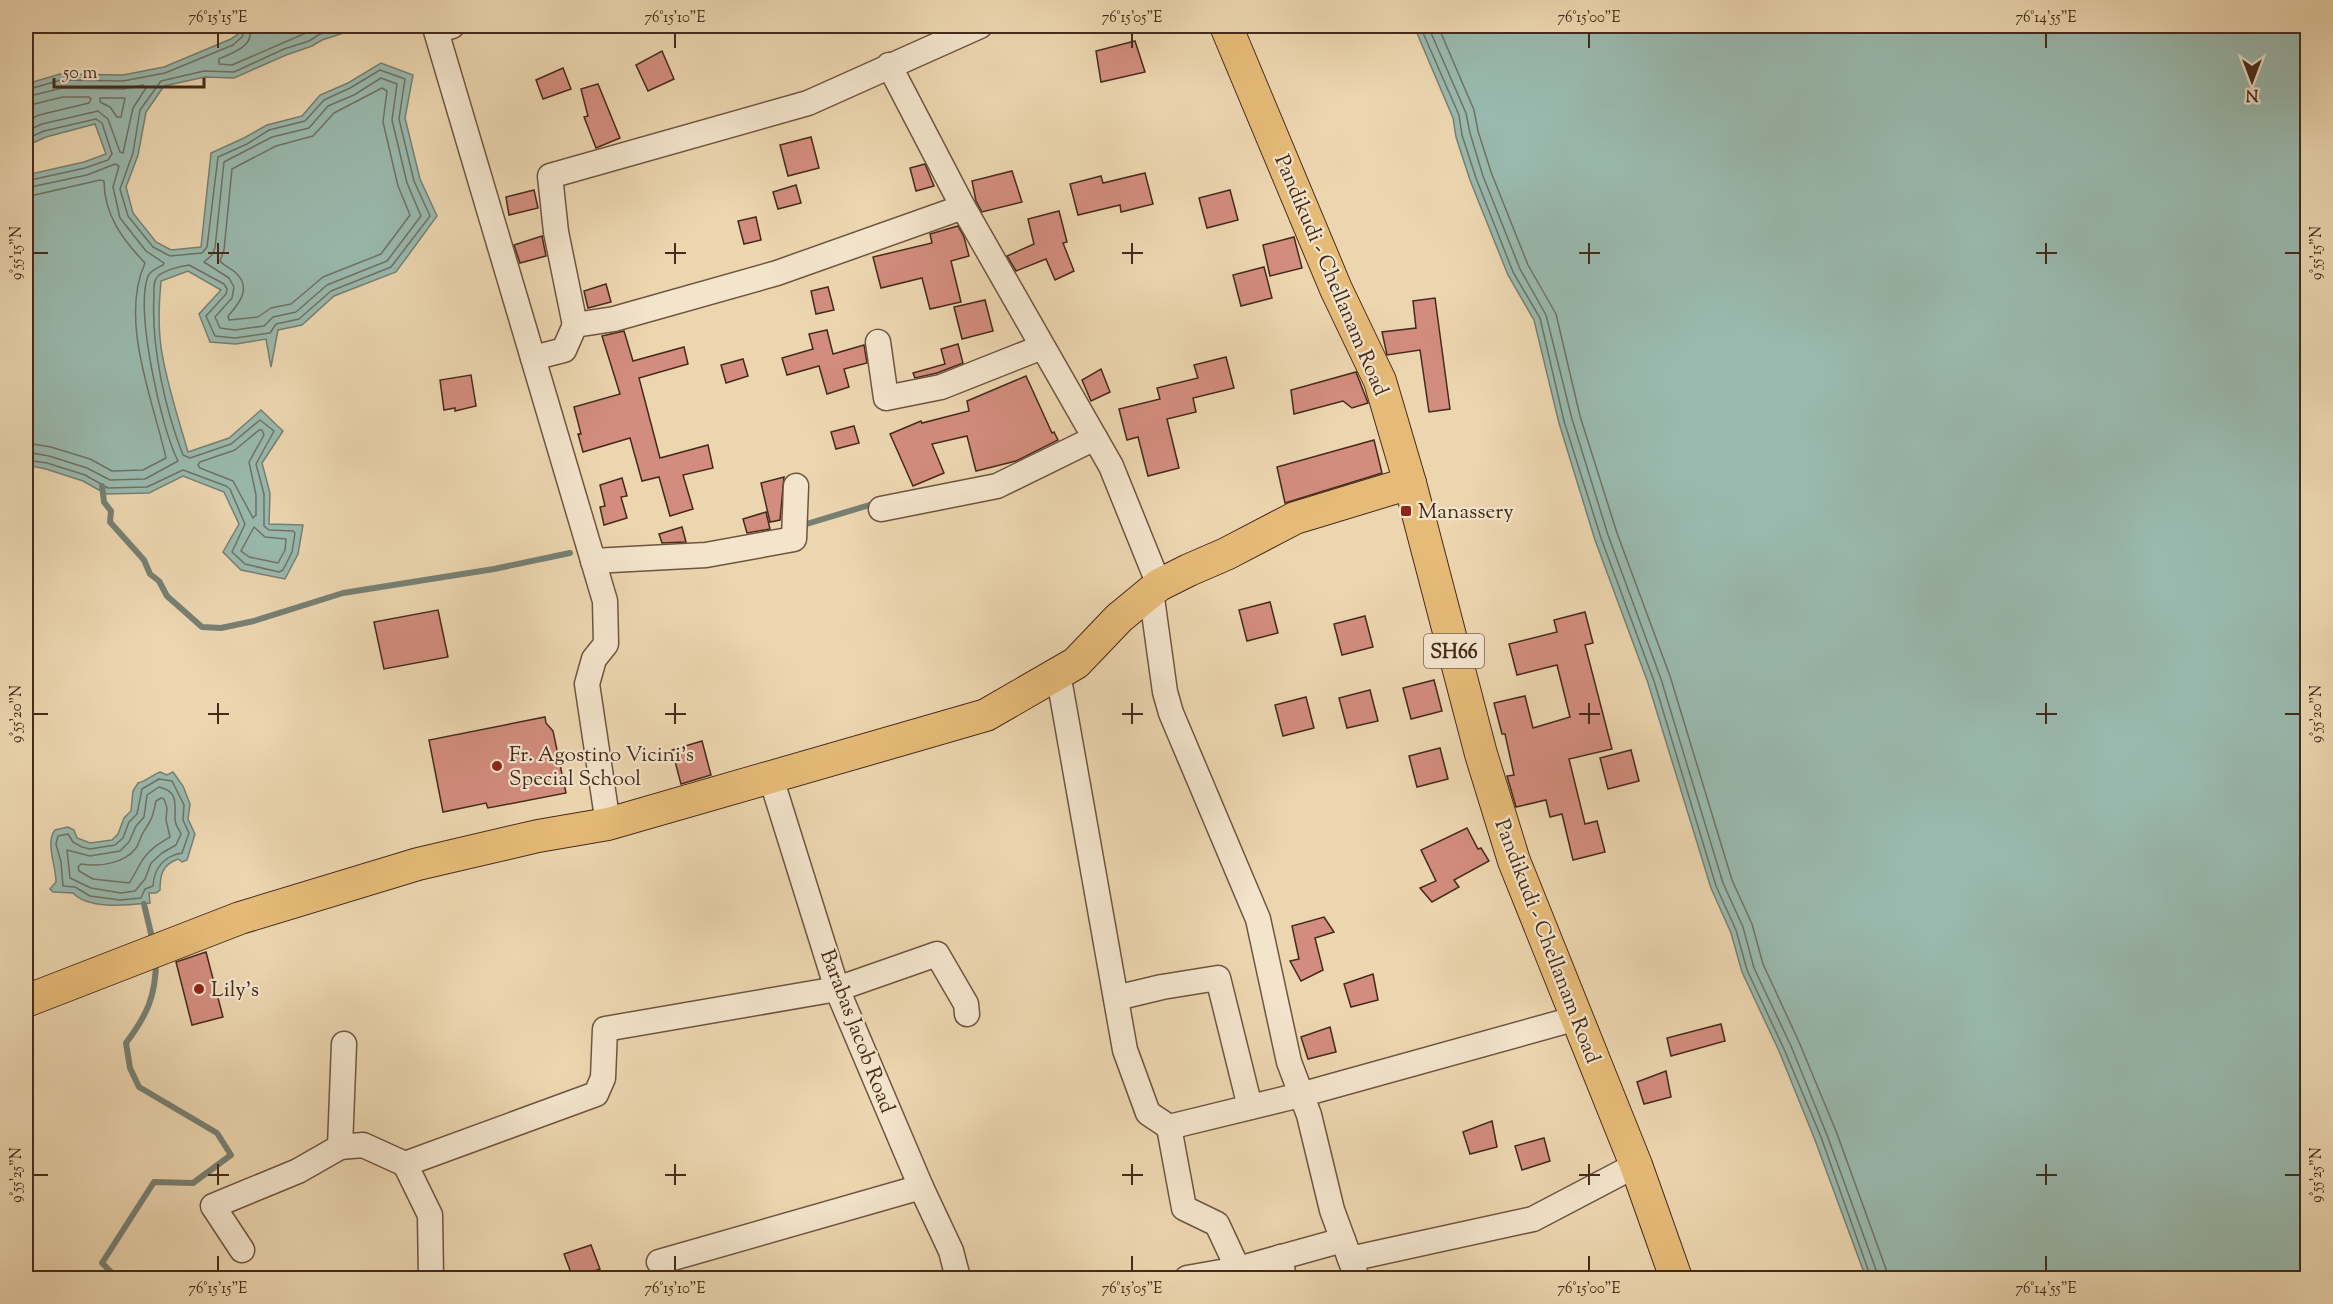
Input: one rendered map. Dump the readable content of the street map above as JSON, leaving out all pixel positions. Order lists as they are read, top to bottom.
{
  "streets": {
    "main road": ["Pandikudi - Chellanam Road", "SH66"],
    "street": ["Barabas Jacob Road"]
  },
  "places": {
    "transit": ["Manassery"],
    "other": ["Fr. Agostino Vicini's Special School", "Lily's"]
  },
  "scale_bar": "50 m",
  "north": "bottom",
  "coordinates": [
    "76°15'15\"E",
    "76°15'10\"E",
    "76°15'05\"E",
    "76°15'00\"E",
    "76°14'55\"E",
    "9°55'15\"N",
    "9°55'20\"N",
    "9°55'25\"N"
  ]
}
